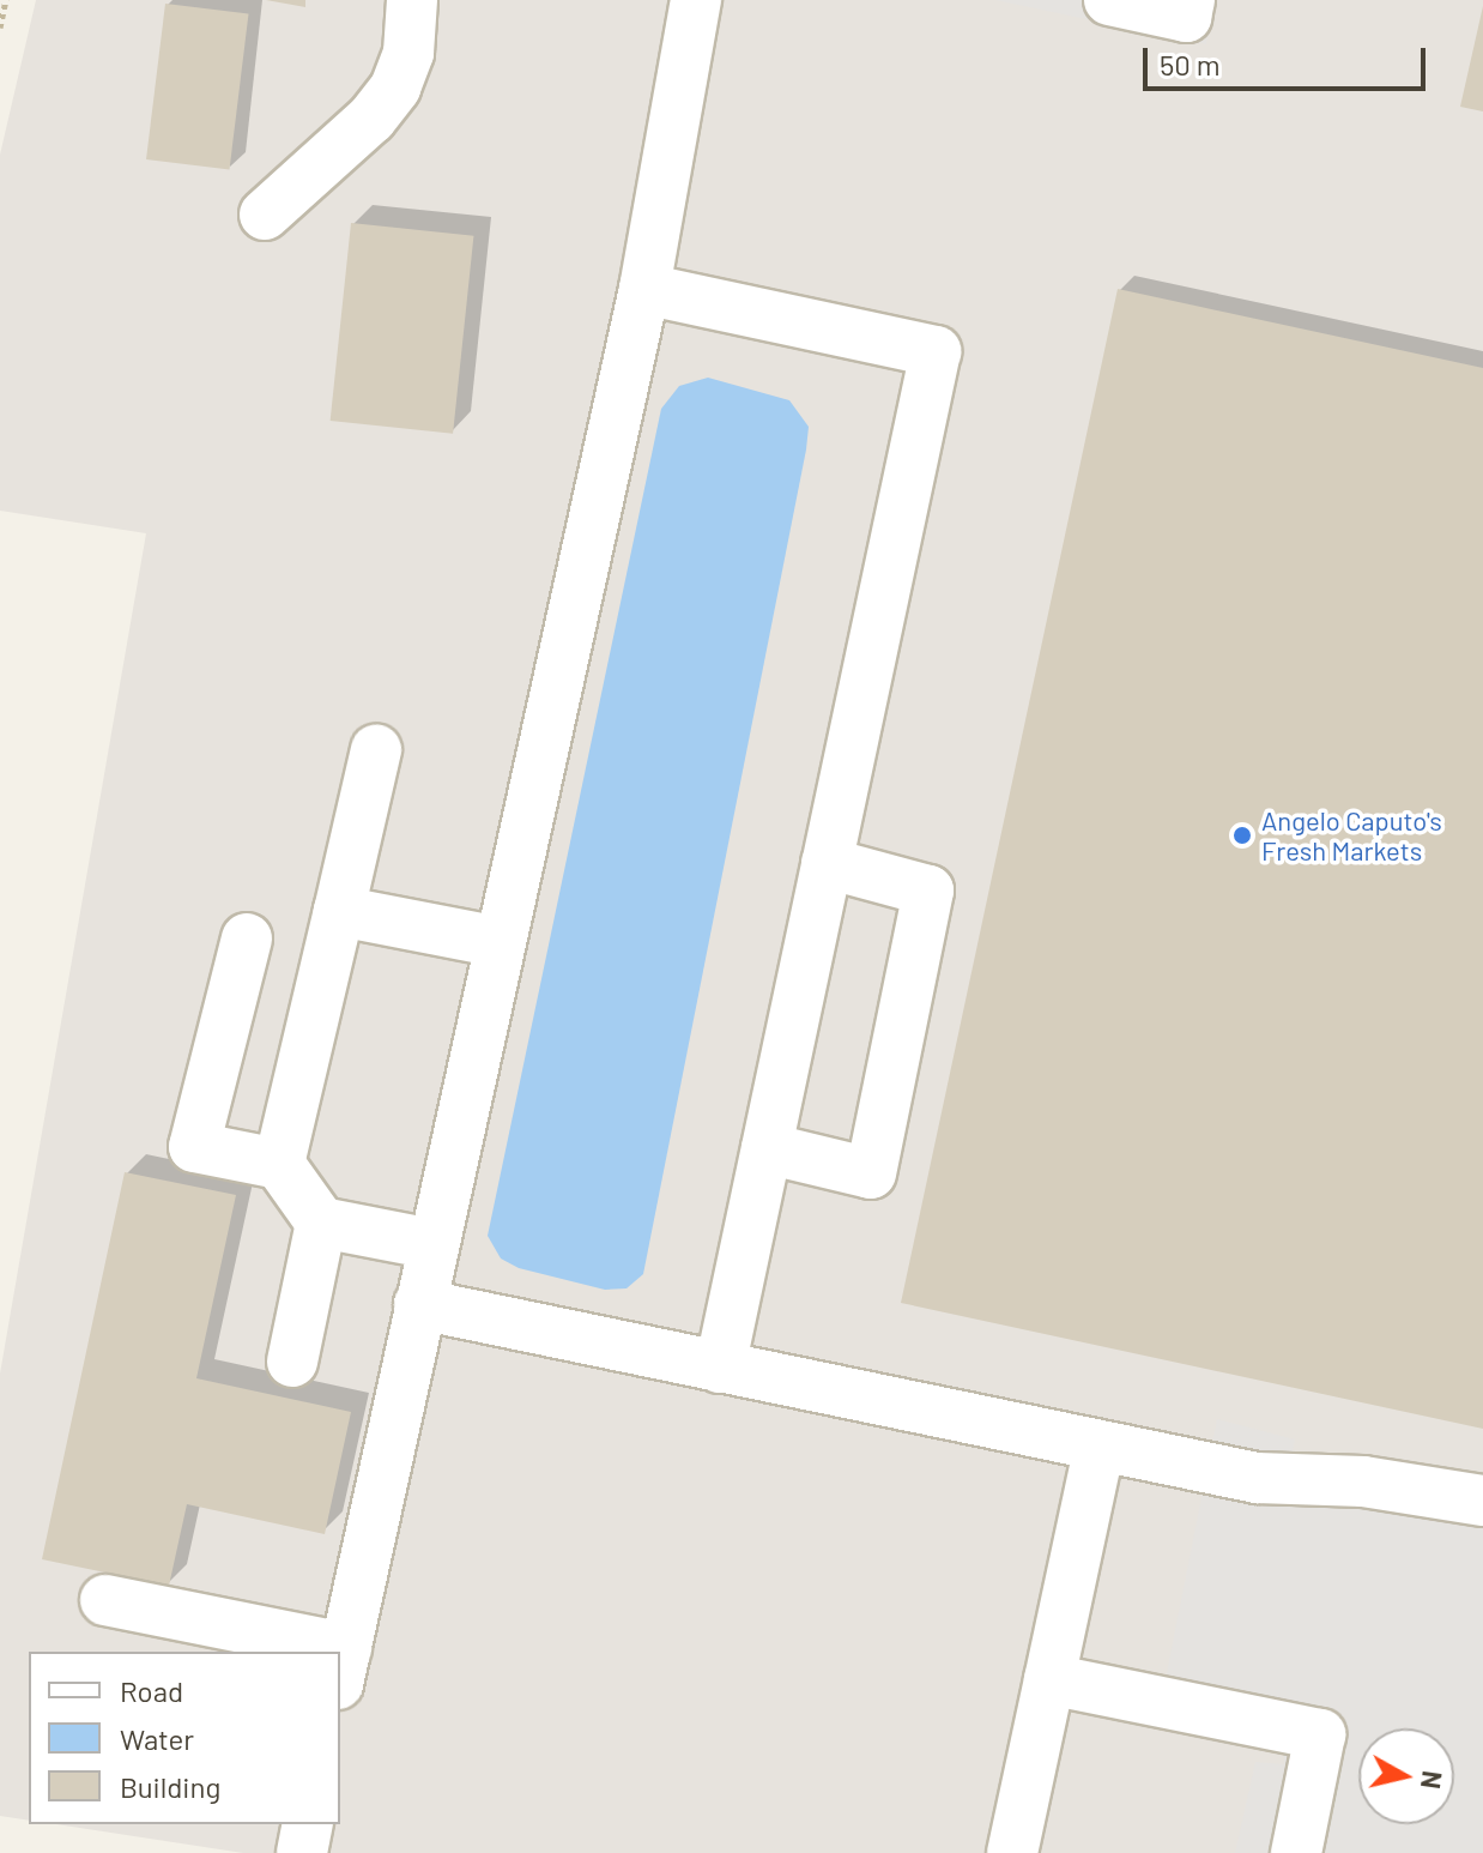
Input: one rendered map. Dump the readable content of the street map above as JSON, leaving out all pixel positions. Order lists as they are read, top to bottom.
{
  "places": ["Angelo Caputo's Fresh Markets"],
  "legend": ["Road", "Water", "Building"],
  "scale_bar": "50 m",
  "north": "right"
}
